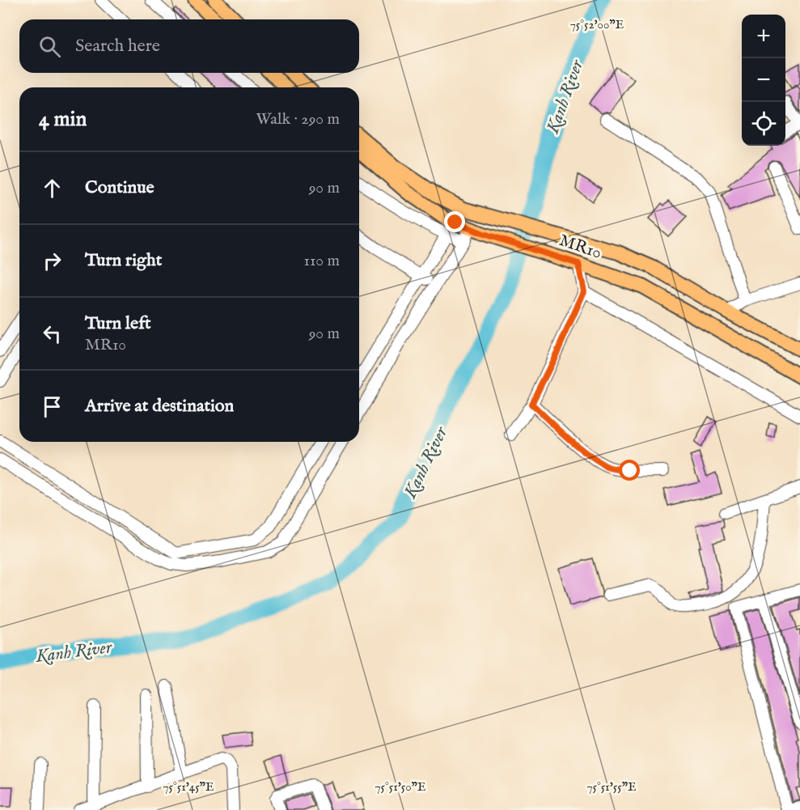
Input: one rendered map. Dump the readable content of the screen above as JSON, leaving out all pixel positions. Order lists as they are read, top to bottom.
{
  "streets": {
    "main road": ["MR10"]
  },
  "water": ["Kanh River"],
  "page": {
    "map_buttons": ["+", "−"],
    "search": "Search here",
    "heading": ["4 min", "Walk · 290 m"],
    "list": [
      ["Continue", "90 m"],
      ["Turn right", "110 m"],
      ["Turn left", "MR10", "90 m"],
      "Arrive at destination"
    ]
  },
  "coordinates": [
    "75°52'00\"E",
    "75°51'45\"E",
    "75°51'50\"E",
    "75°51'55\"E"
  ]
}
